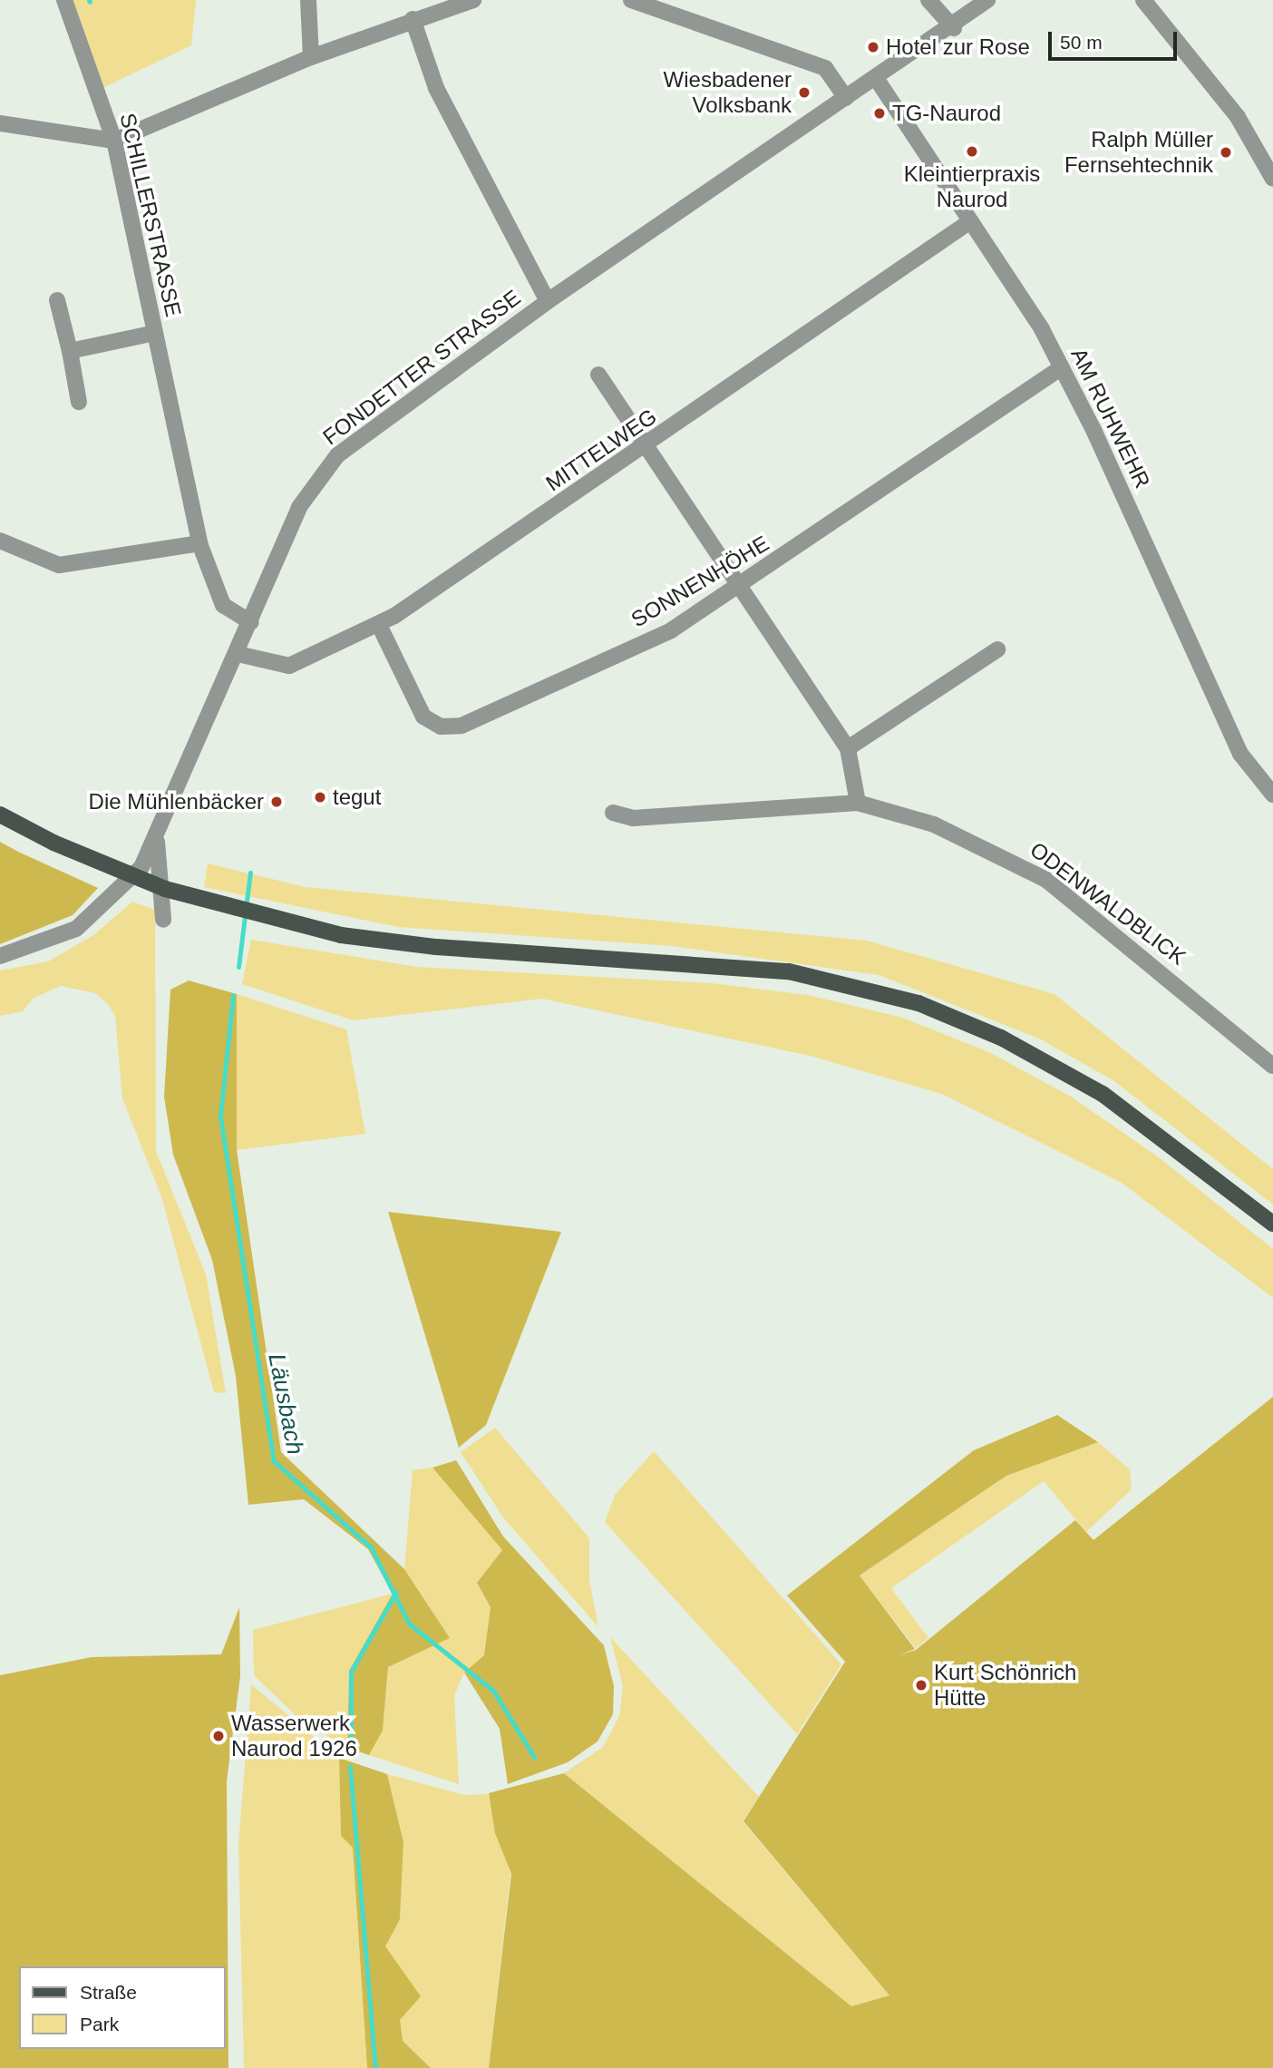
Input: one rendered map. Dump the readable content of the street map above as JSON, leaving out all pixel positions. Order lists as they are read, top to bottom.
{
  "streets": {
    "street": [
      "SCHILLERSTRASSE",
      "FONDETTER STRASSE",
      "AM RUHWEHR",
      "MITTELWEG",
      "SONNENHÖHE",
      "ODENWALDBLICK"
    ]
  },
  "crossings": [
    ["SCHILLERSTRASSE", "FONDETTER STRASSE"],
    ["FONDETTER STRASSE", "AM RUHWEHR"],
    ["FONDETTER STRASSE", "MITTELWEG"],
    ["AM RUHWEHR", "MITTELWEG"],
    ["AM RUHWEHR", "SONNENHÖHE"],
    ["MITTELWEG", "SONNENHÖHE"]
  ],
  "water": ["Läusbach"],
  "places": [
    "Hotel zur Rose",
    "Wiesbadener Volksbank",
    "TG-Naurod",
    "Kleintierpraxis Naurod",
    "Ralph Müller Fernsehtechnik",
    "tegut",
    "Die Mühlenbäcker",
    "Kurt Schönrich Hütte",
    "Wasserwerk Naurod 1926"
  ],
  "legend": ["Straße", "Park"],
  "scale_bar": "50 m"
}
